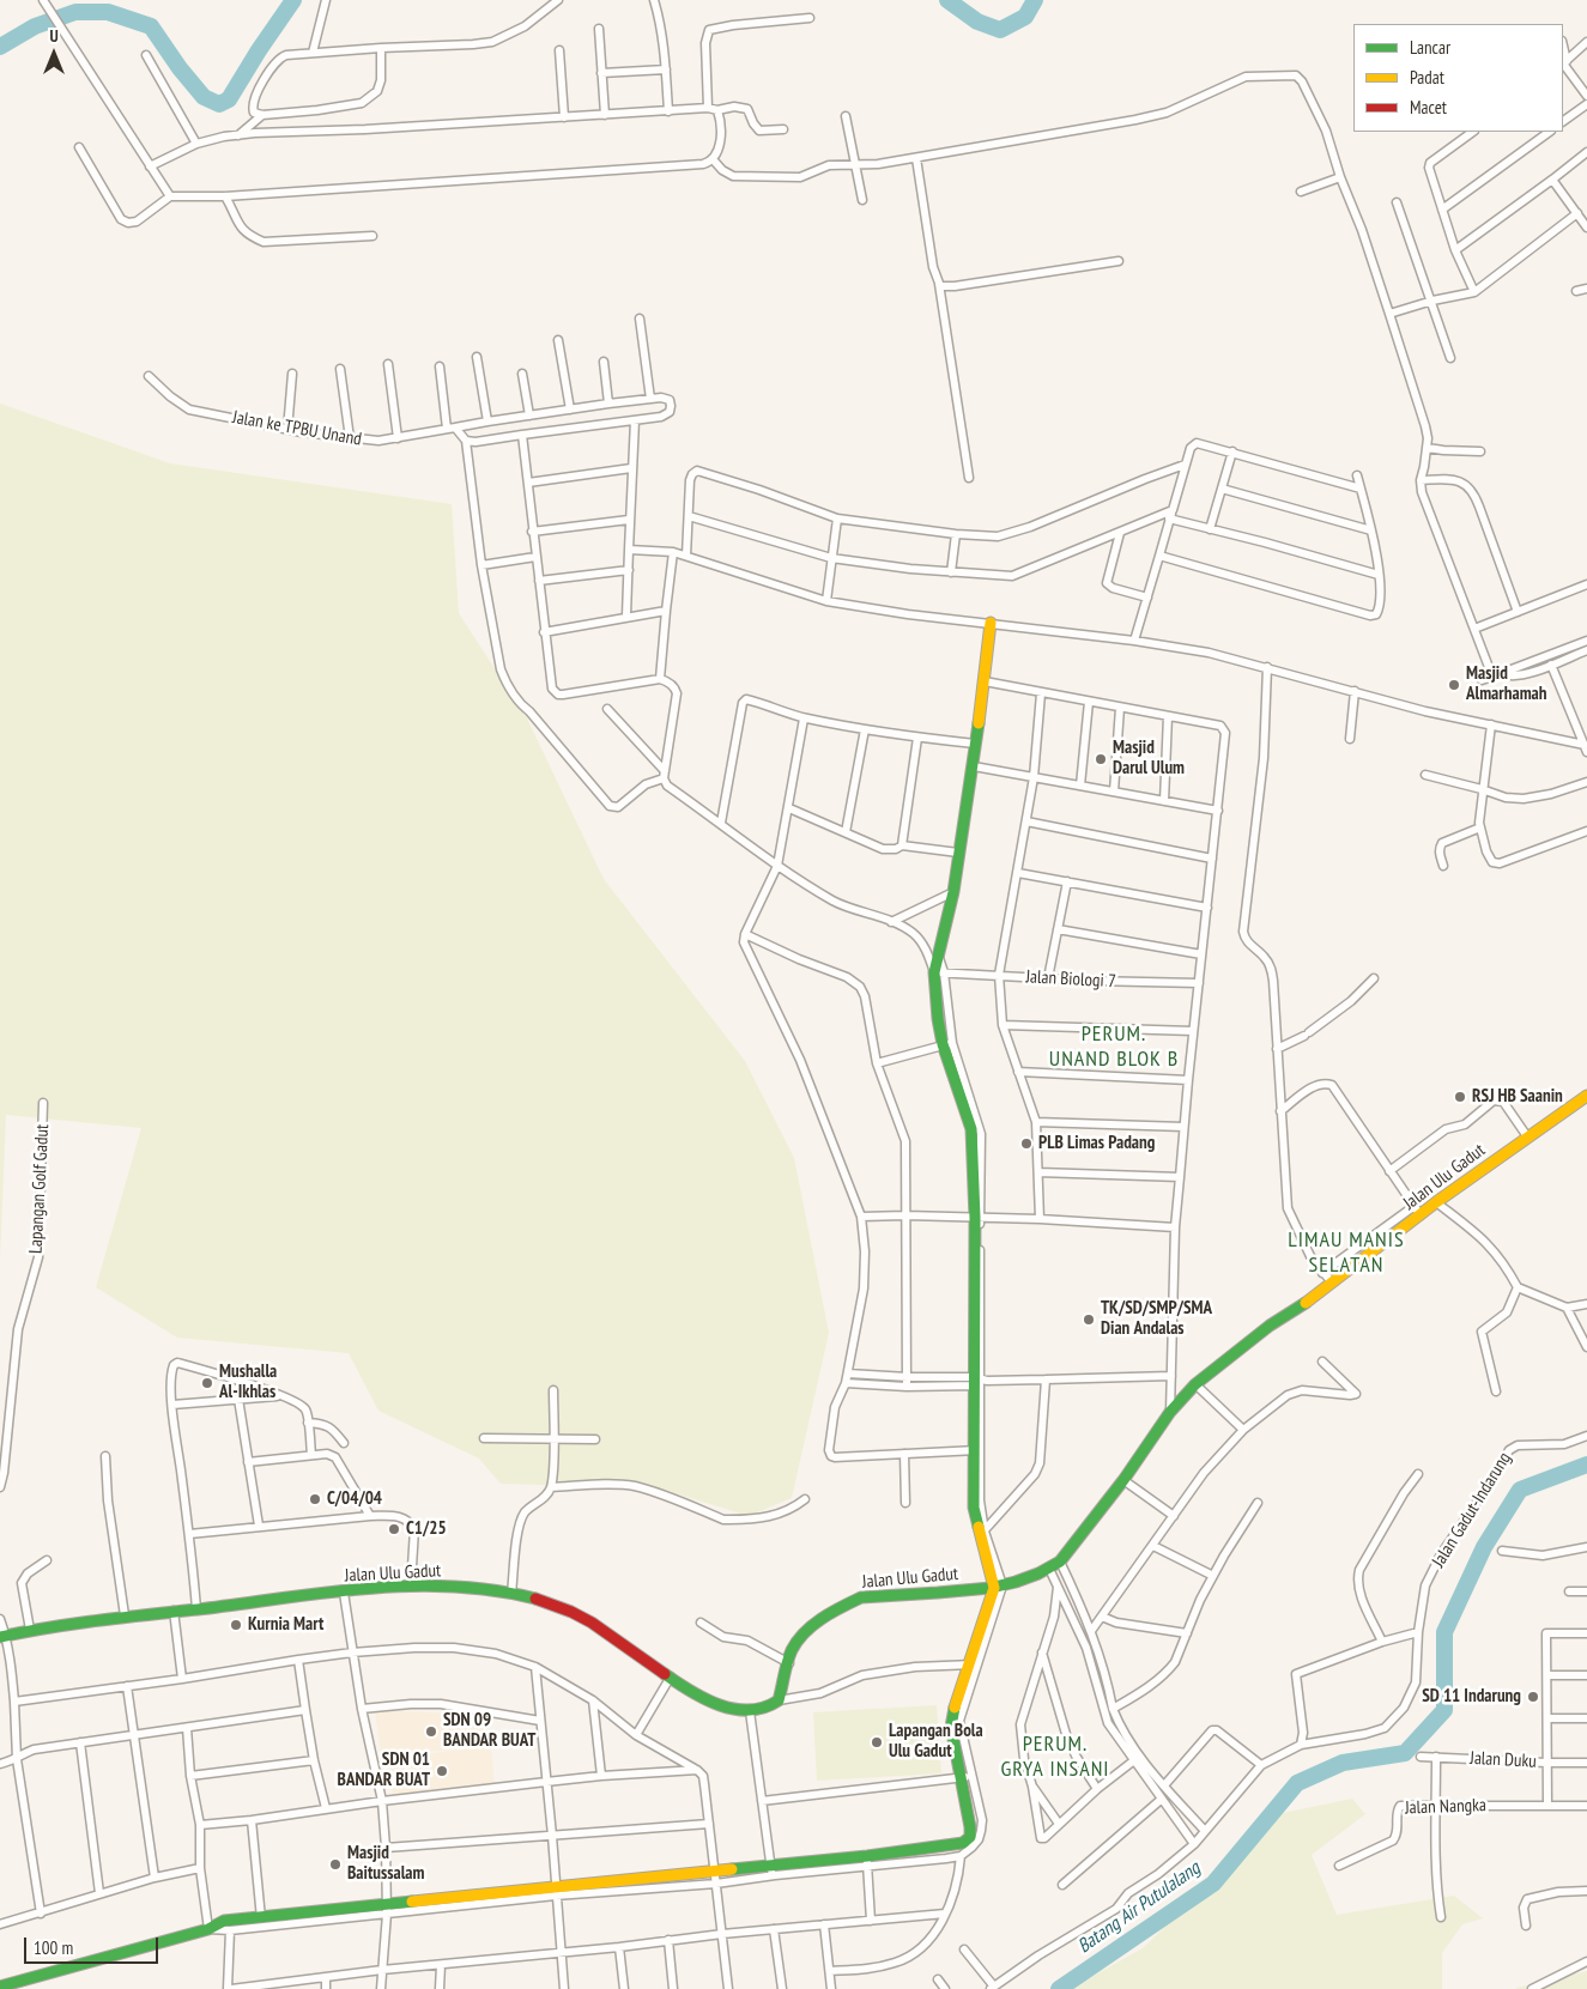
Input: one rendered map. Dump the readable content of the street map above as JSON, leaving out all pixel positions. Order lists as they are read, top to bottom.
{
  "streets": {
    "street": [
      "Jalan ke TPBU Unand",
      "Jalan Biologi 7",
      "Jalan Ulu Gadut",
      "Lapangan Golf Gadut",
      "Jalan Gadut-Indarung",
      "Jalan Duku",
      "Jalan Nangka"
    ]
  },
  "districts": ["PERUM. UNAND BLOK B", "LIMAU MANIS SELATAN", "PERUM. GRYA INSANI"],
  "water": ["Batang Air Putulalang"],
  "places": [
    "Masjid Almarhamah",
    "Masjid Darul Ulum",
    "RSJ HB Saanin",
    "PLB Limas Padang",
    "TK/SD/SMP/SMA Dian Andalas",
    "Mushalla Al-Ikhlas",
    "C/04/04",
    "C1/25",
    "Kurnia Mart",
    "SD 11 Indarung",
    "SDN 09 BANDAR BUAT",
    "Lapangan Bola Ulu Gadut",
    "SDN 01 BANDAR BUAT",
    "Masjid Baitussalam"
  ],
  "legend": ["Lancar", "Padat", "Macet"],
  "scale_bar": "100 m",
  "north": "top"
}
